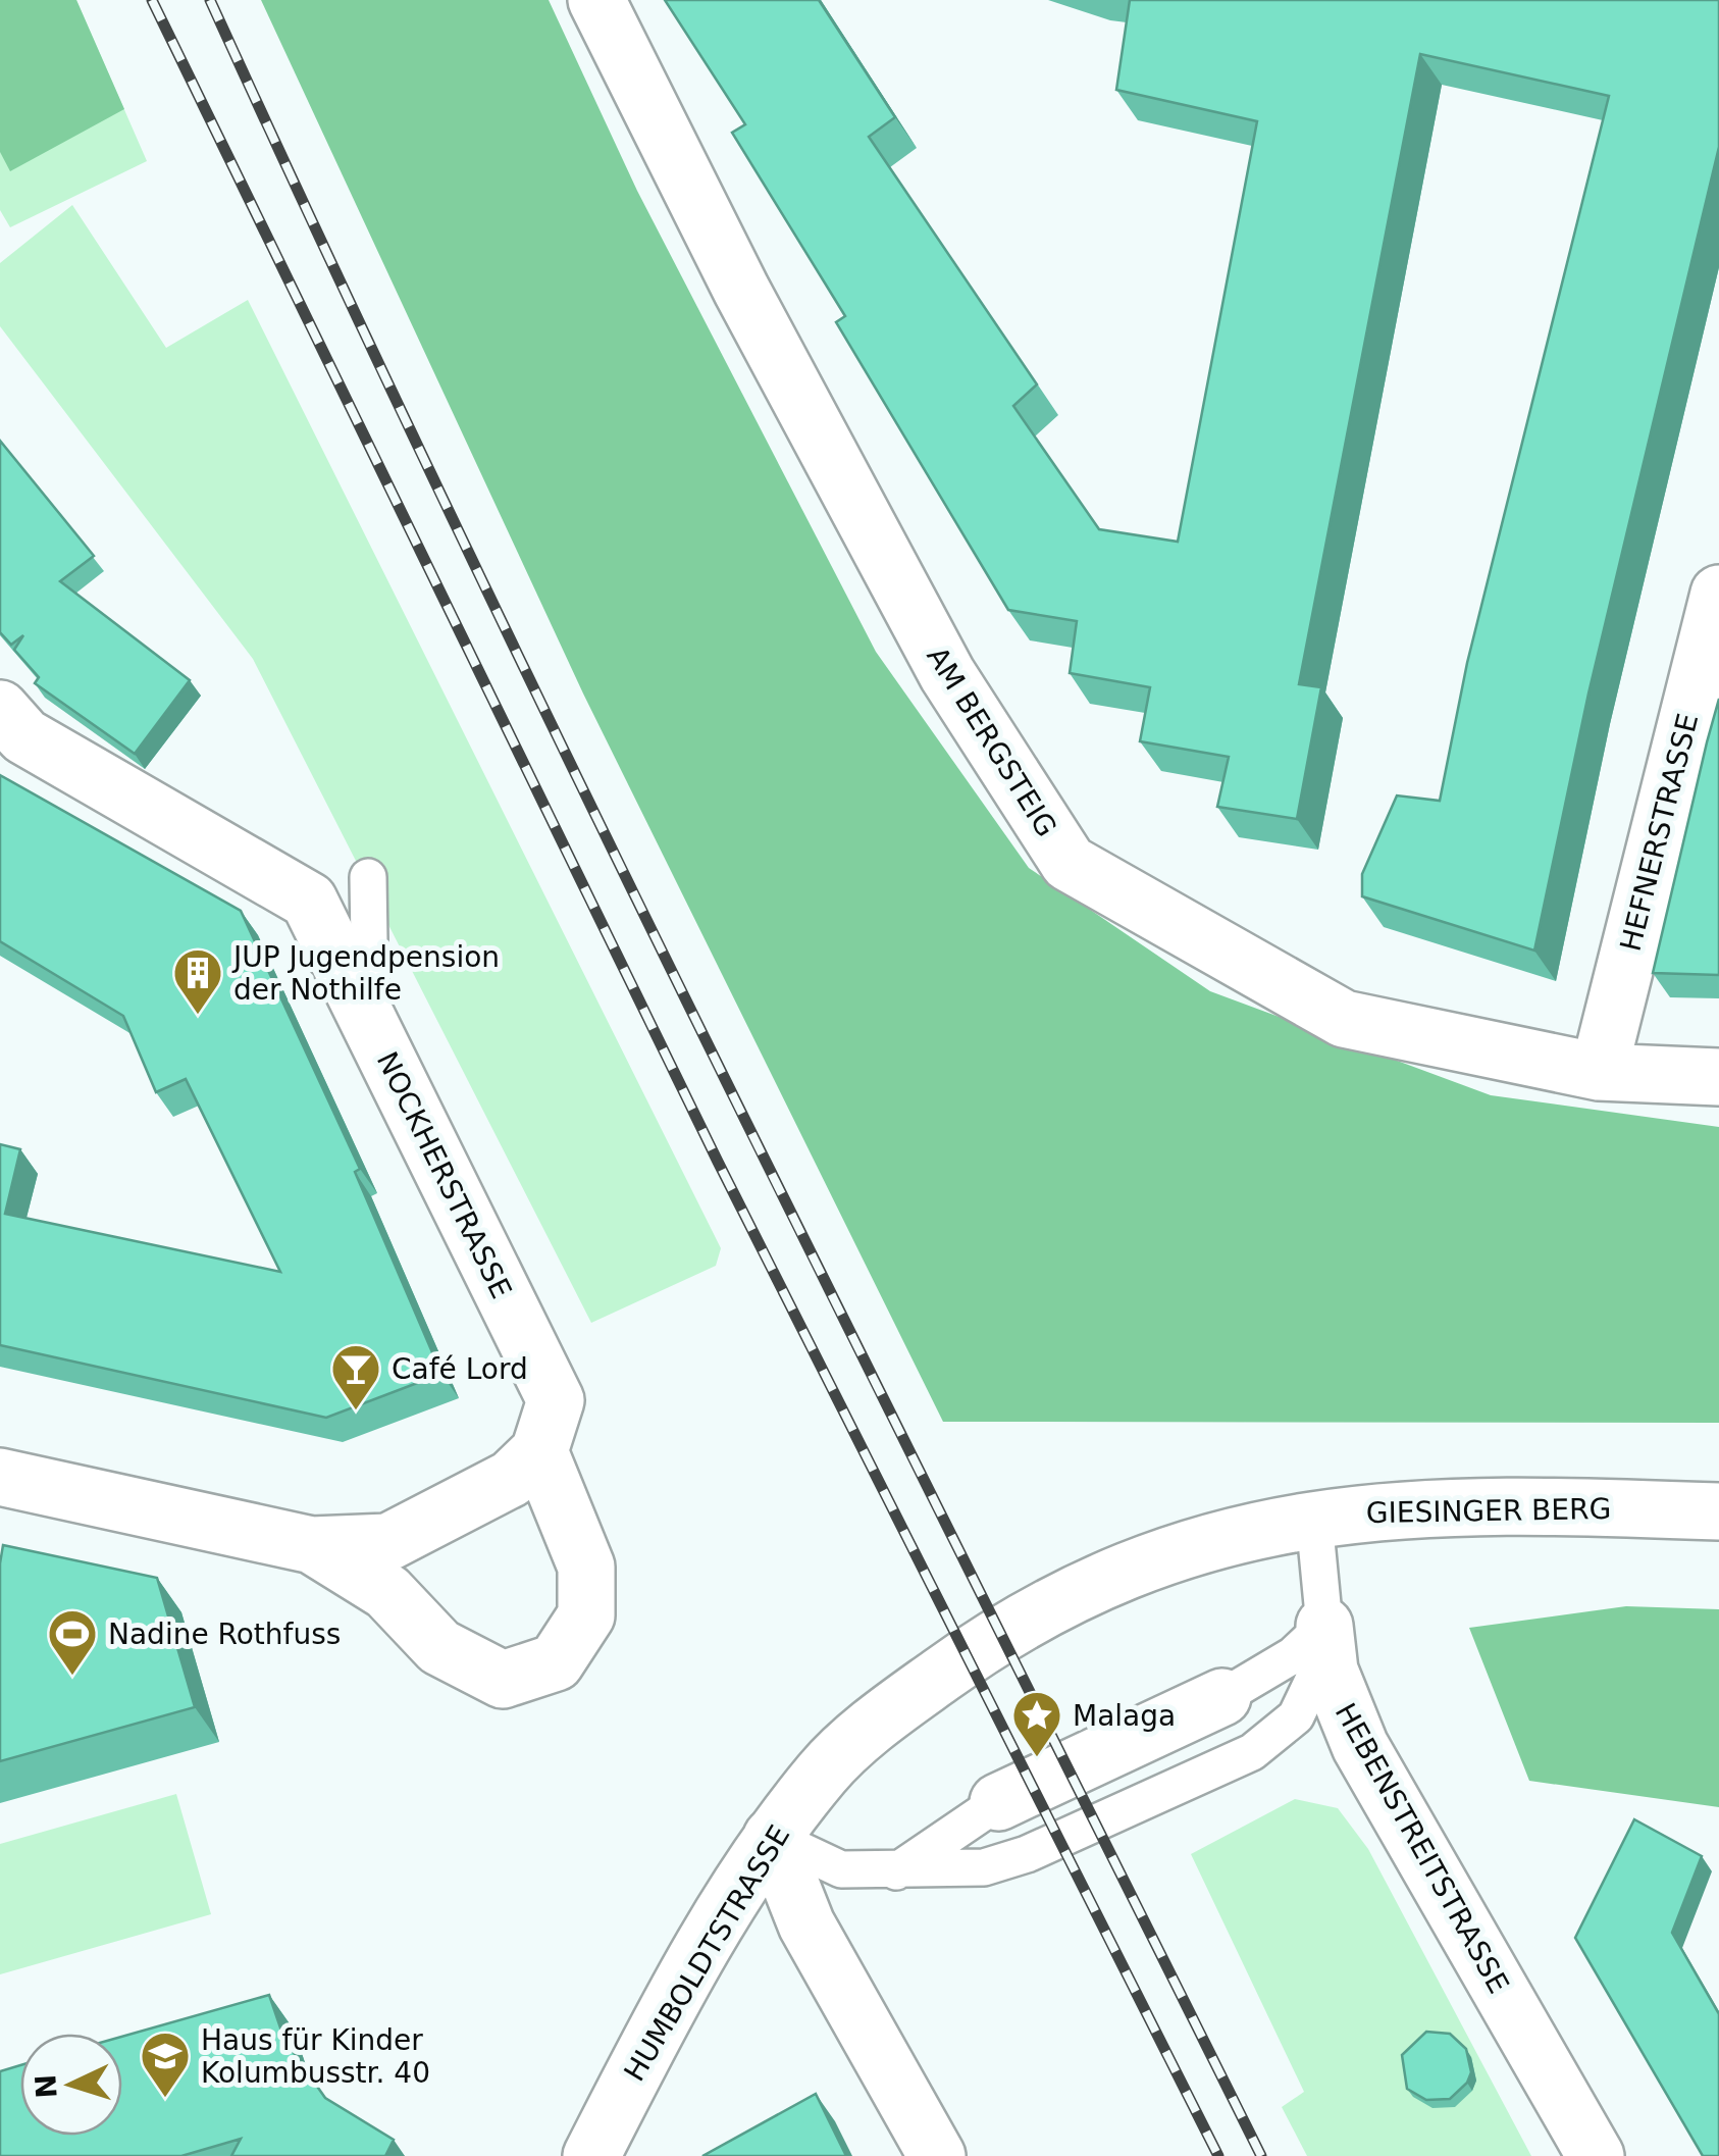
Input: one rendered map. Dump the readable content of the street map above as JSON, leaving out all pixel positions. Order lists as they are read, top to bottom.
{
  "streets": {
    "street": [
      "AM BERGSTEIG",
      "HEFNERSTRASSE",
      "NOCKHERSTRASSE",
      "GIESINGER BERG",
      "HEBENSTREITSTRASSE",
      "HUMBOLDTSTRASSE"
    ]
  },
  "crossings": [
    ["AM BERGSTEIG", "HEFNERSTRASSE"],
    ["GIESINGER BERG", "HEBENSTREITSTRASSE"],
    ["GIESINGER BERG", "HUMBOLDTSTRASSE"]
  ],
  "places": {
    "building": ["JUP Jugendpension der Nothilfe"],
    "bar": ["Café Lord"],
    "sports": ["Nadine Rothfuss"],
    "place": ["Malaga"],
    "school or university": ["Haus für Kinder Kolumbusstr. 40"]
  },
  "north": "left"
}
